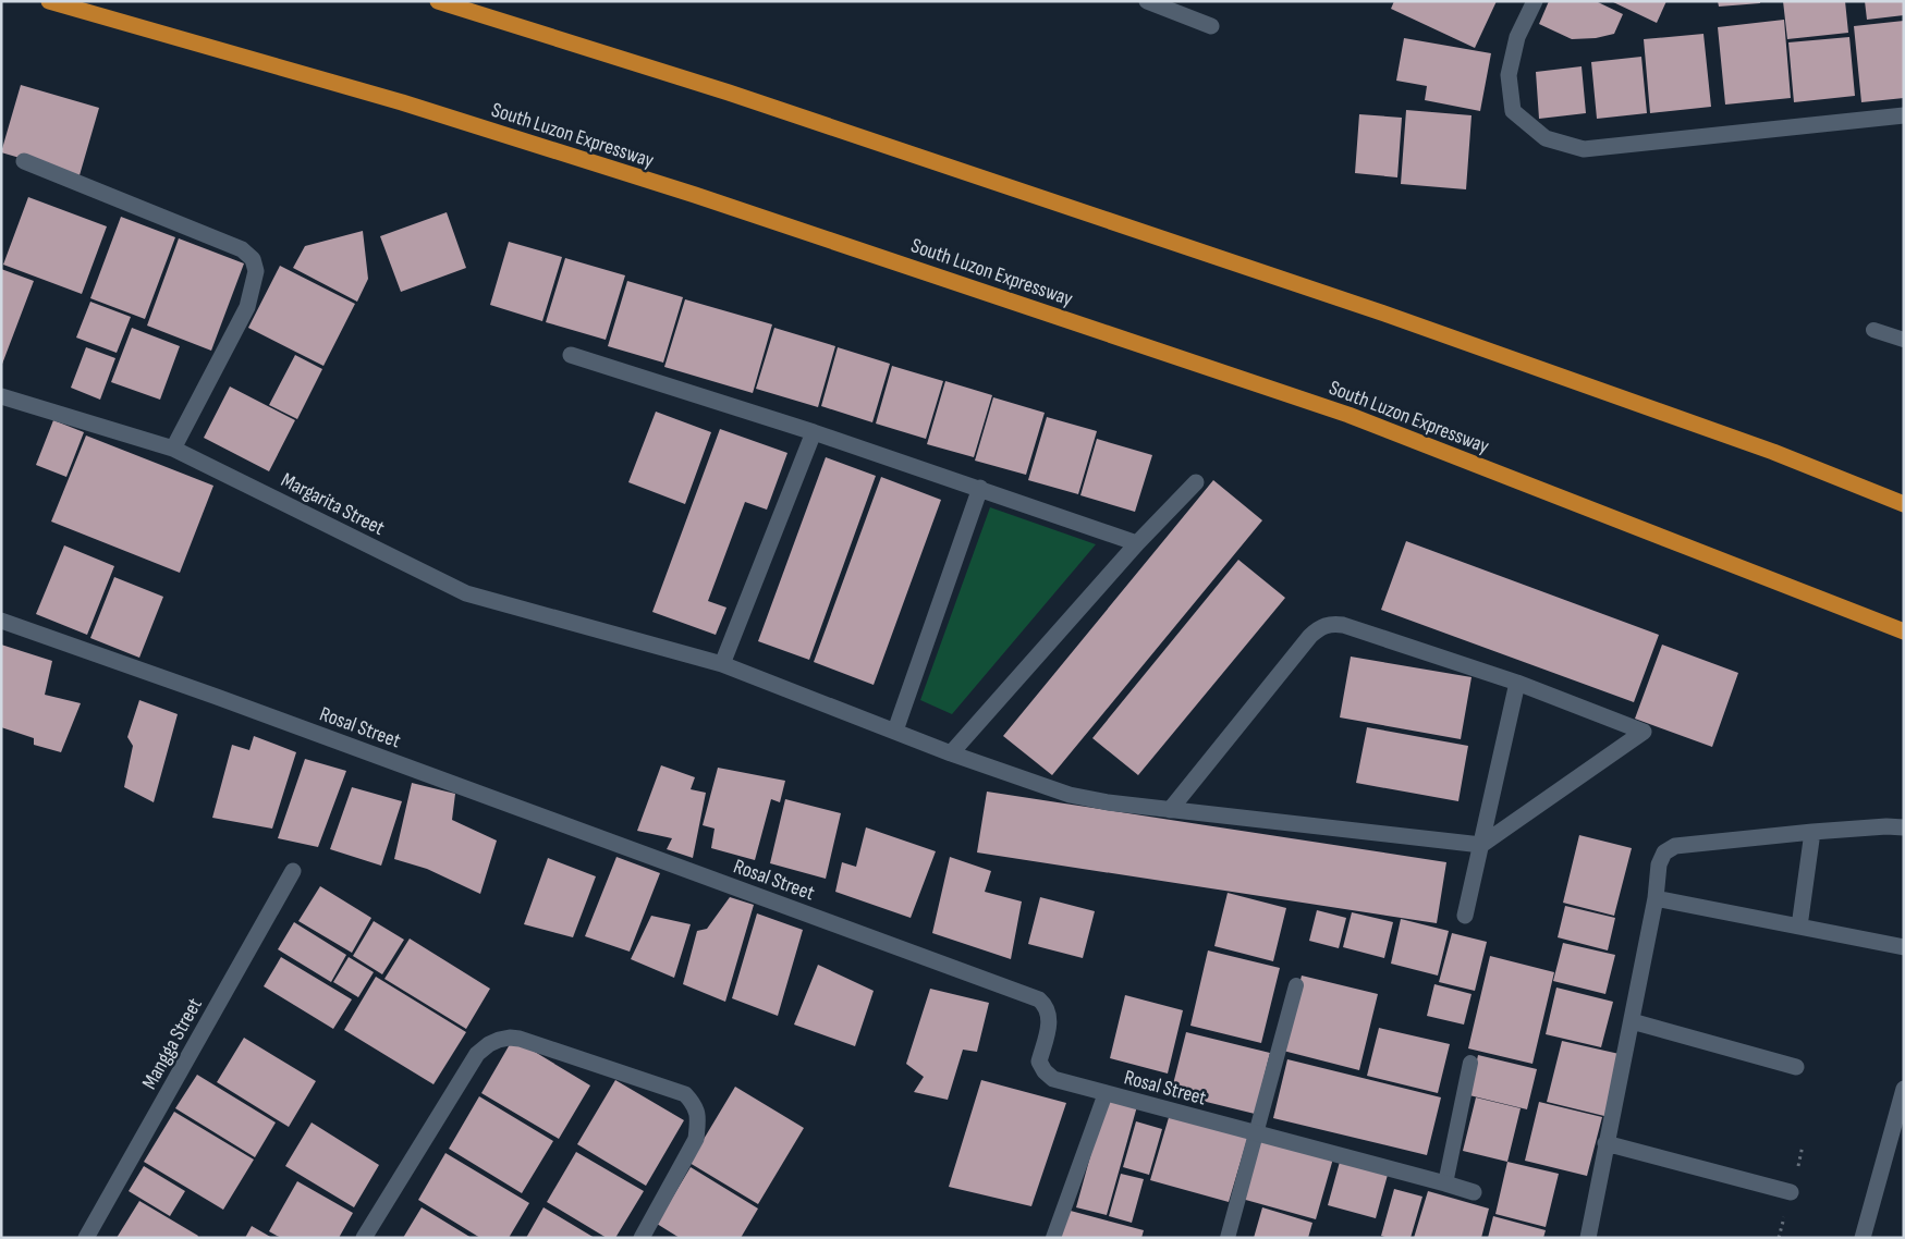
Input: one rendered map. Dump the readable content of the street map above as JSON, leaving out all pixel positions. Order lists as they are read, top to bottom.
{
  "streets": {
    "highway": ["South Luzon Expressway"],
    "street": ["Margarita Street", "Rosal Street", "Mangga Street"]
  }
}
